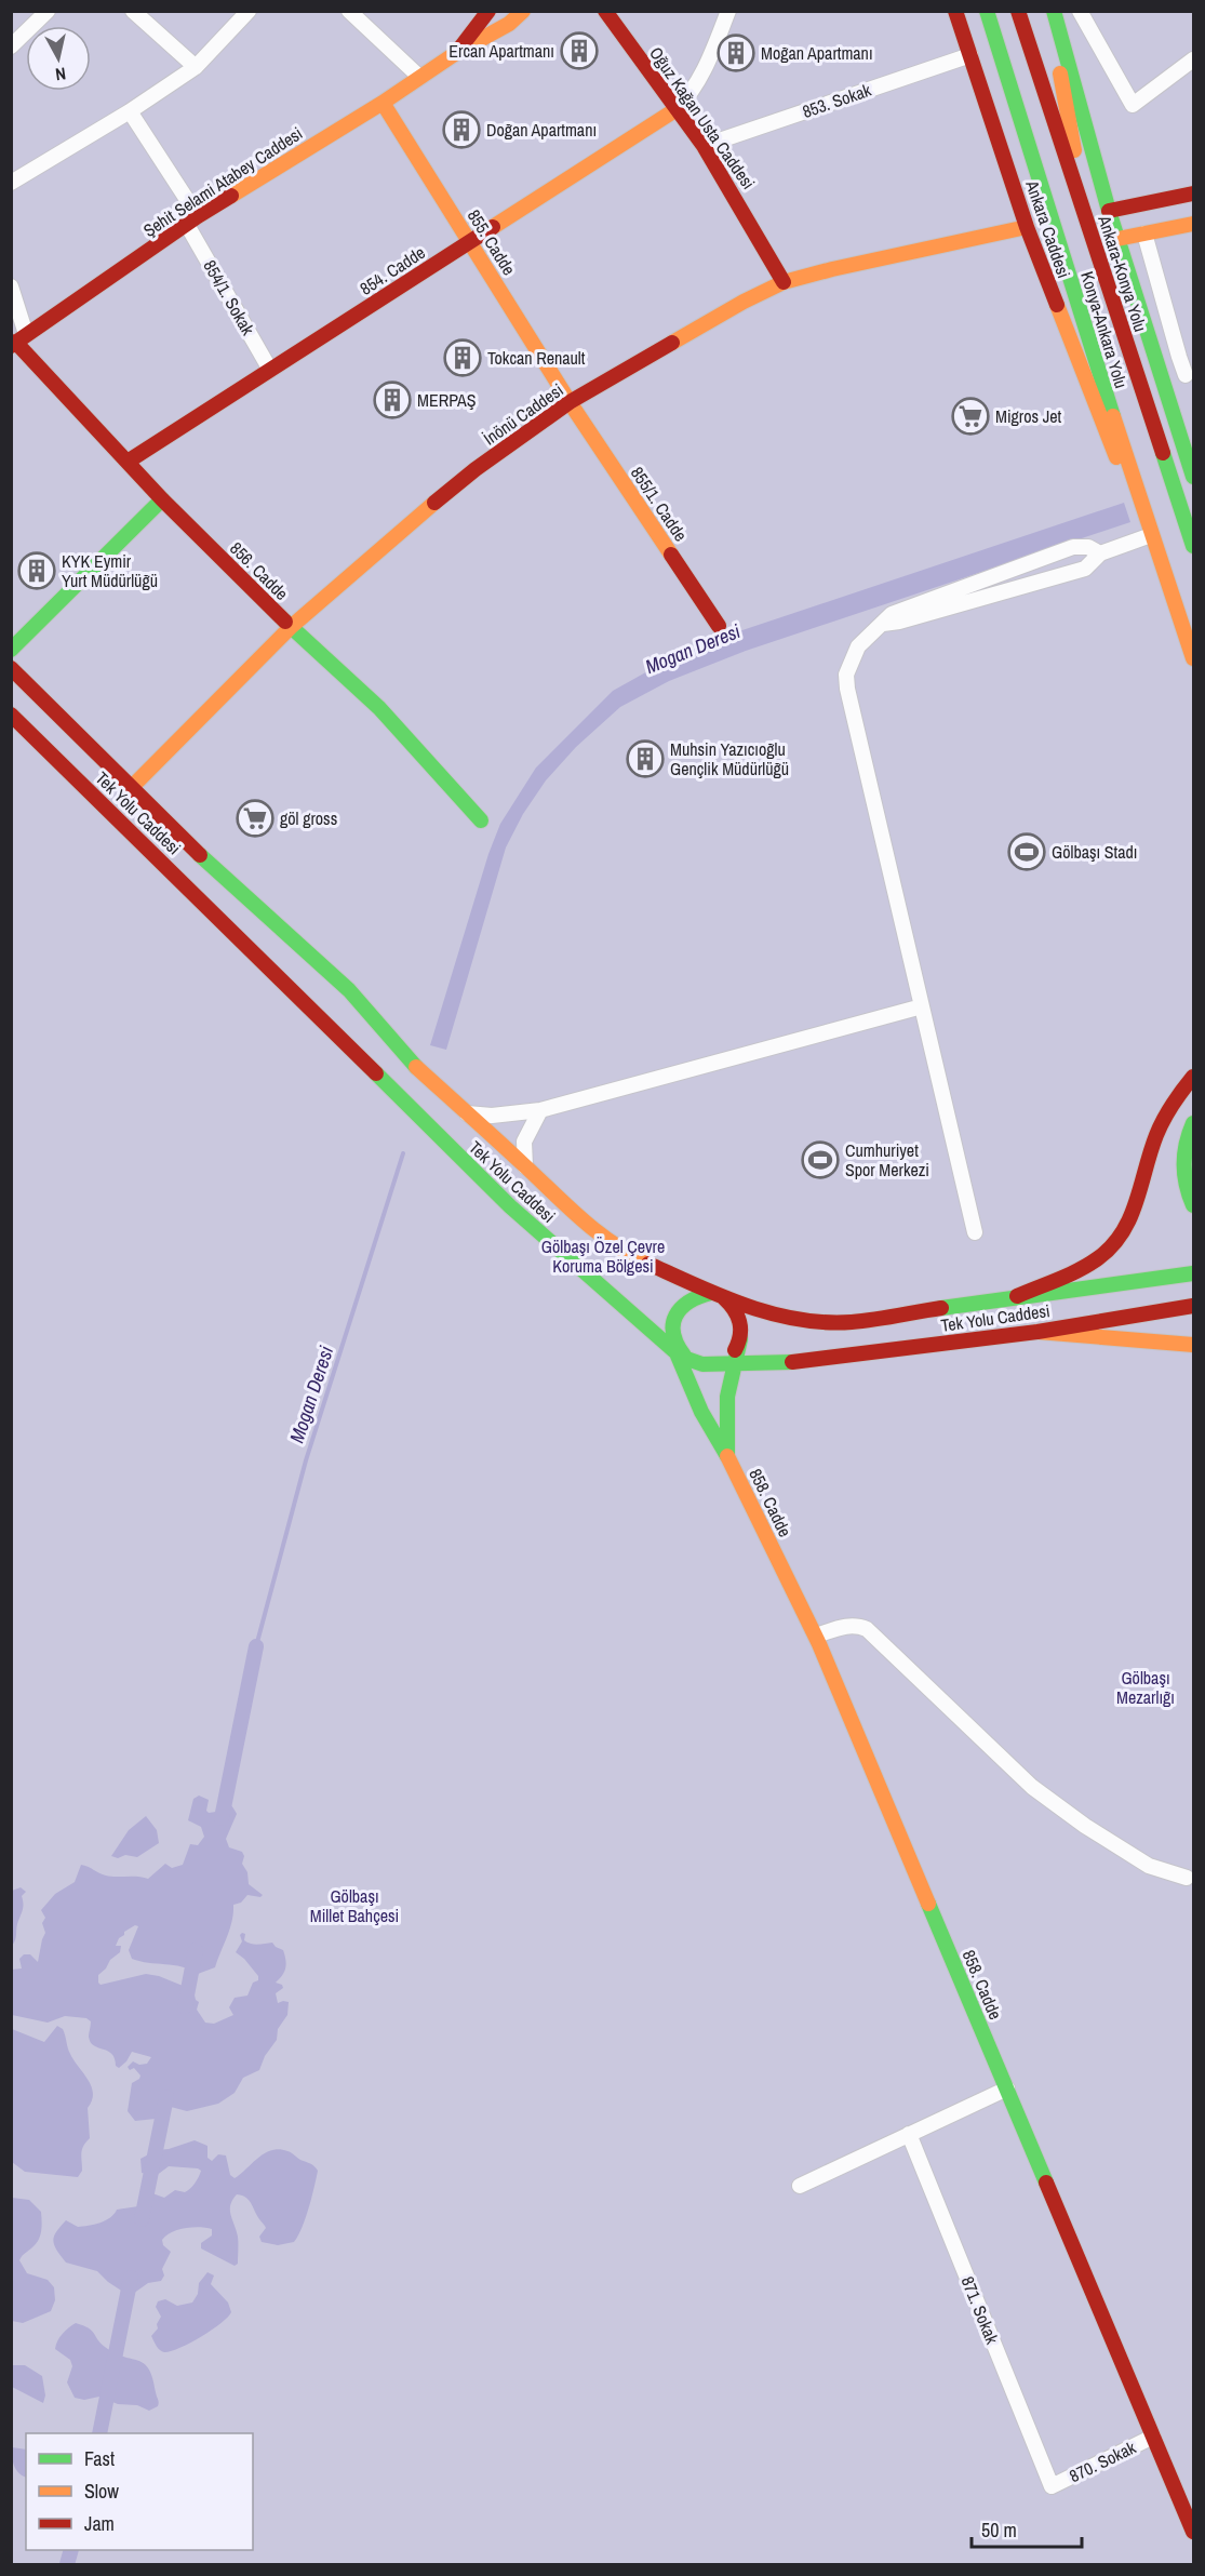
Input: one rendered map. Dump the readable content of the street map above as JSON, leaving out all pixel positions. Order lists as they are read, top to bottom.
{
  "streets": {
    "main road": [
      "Oğuz Kağan Usta Caddesi",
      "Şehit Selami Atabey Caddesi",
      "Ankara Caddesi",
      "855. Cadde",
      "854. Cadde",
      "Ankara-Konya Yolu",
      "Konya-Ankara Yolu",
      "İnönü Caddesi",
      "855/1. Cadde",
      "856. Cadde",
      "Tek Yolu Caddesi",
      "858. Cadde"
    ],
    "street": [
      "853. Sokak",
      "854/1. Sokak",
      "871. Sokak",
      "870. Sokak"
    ]
  },
  "crossings": [
    ["853. Sokak", "Oğuz Kağan Usta Caddesi"],
    ["853. Sokak", "Ankara Caddesi"],
    ["Oğuz Kağan Usta Caddesi", "854. Cadde"],
    ["Oğuz Kağan Usta Caddesi", "İnönü Caddesi"],
    ["Şehit Selami Atabey Caddesi", "855. Cadde"],
    ["Şehit Selami Atabey Caddesi", "854/1. Sokak"],
    ["Şehit Selami Atabey Caddesi", "856. Cadde"],
    ["Ankara Caddesi", "Konya-Ankara Yolu"],
    ["Ankara Caddesi", "İnönü Caddesi"],
    ["855. Cadde", "854. Cadde"],
    ["855. Cadde", "İnönü Caddesi"],
    ["855. Cadde", "855/1. Cadde"],
    ["854. Cadde", "854/1. Sokak"],
    ["854. Cadde", "856. Cadde"],
    ["İnönü Caddesi", "855/1. Cadde"],
    ["İnönü Caddesi", "856. Cadde"],
    ["İnönü Caddesi", "Tek Yolu Caddesi"],
    ["Tek Yolu Caddesi", "858. Cadde"],
    ["858. Cadde", "870. Sokak"],
    ["871. Sokak", "870. Sokak"]
  ],
  "water": ["Mogan Deresi"],
  "parks": ["Gölbaşı Özel Çevre Koruma Bölgesi", "Gölbaşı Mezarlığı", "Gölbaşı Millet Bahçesi"],
  "places": {
    "building": [
      "Ercan Apartmanı",
      "Moğan Apartmanı",
      "Doğan Apartmanı",
      "Tokcan Renault",
      "MERPAŞ",
      "KYK Eymir Yurt Müdürlüğü",
      "Muhsin Yazıcıoğlu Gençlik Müdürlüğü"
    ],
    "supermarket": ["Migros Jet", "göl gross"],
    "sports": ["Gölbaşı Stadı", "Cumhuriyet Spor Merkezi"]
  },
  "legend": ["Fast", "Slow", "Jam"],
  "scale_bar": "50 m",
  "north": "bottom"
}
